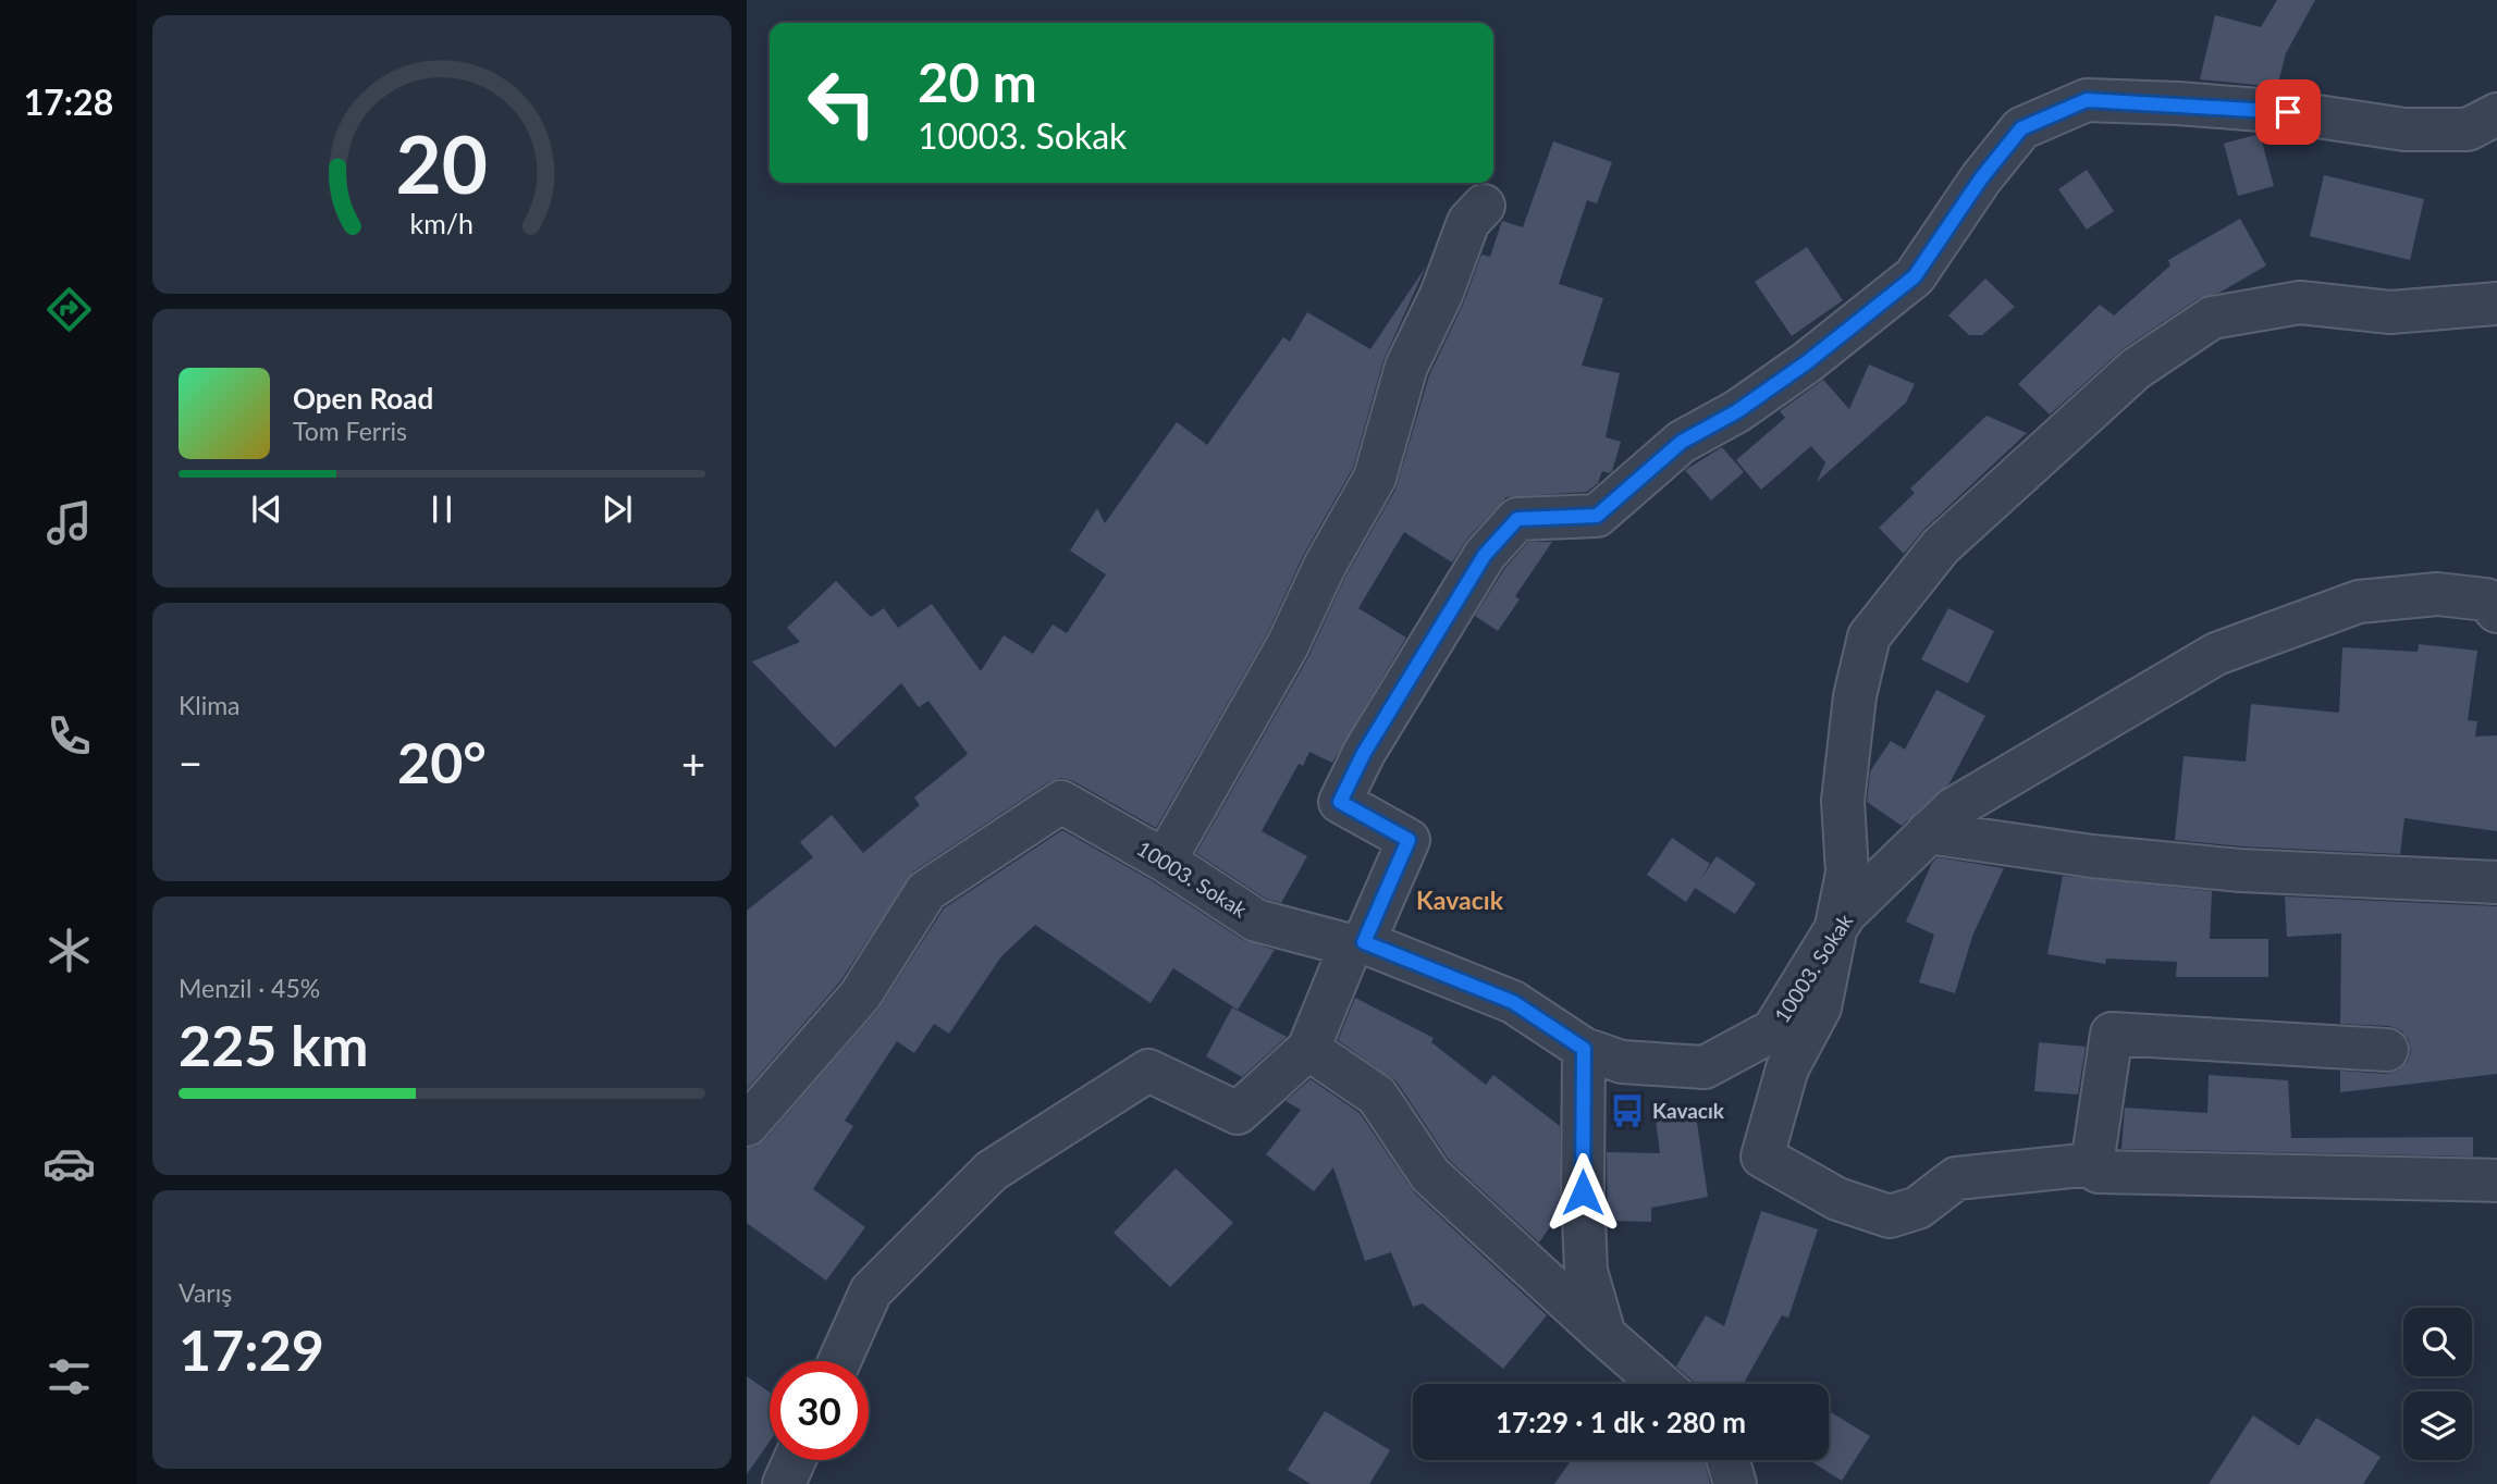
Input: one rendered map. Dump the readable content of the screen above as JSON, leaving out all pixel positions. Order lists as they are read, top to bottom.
{
  "streets": {
    "street": ["10003. Sokak"]
  },
  "districts": ["Kavacık"],
  "places": {
    "bus stop": ["Kavacık"]
  },
  "page": {
    "tabs": "17:28",
    "turn": ["20 m", "10003. Sokak"],
    "song": ["Open Road", "Tom Ferris"],
    "tile": [
      "Klima",
      ["Menzil · 45%", "225 km"],
      ["Varış", "17:29"]
    ],
    "heat": ["−", "20°", "+"],
    "limit": "30",
    "trip": "17:29 · 1 dk · 280 m",
    "gauge": ["20", "km/h"]
  }
}
